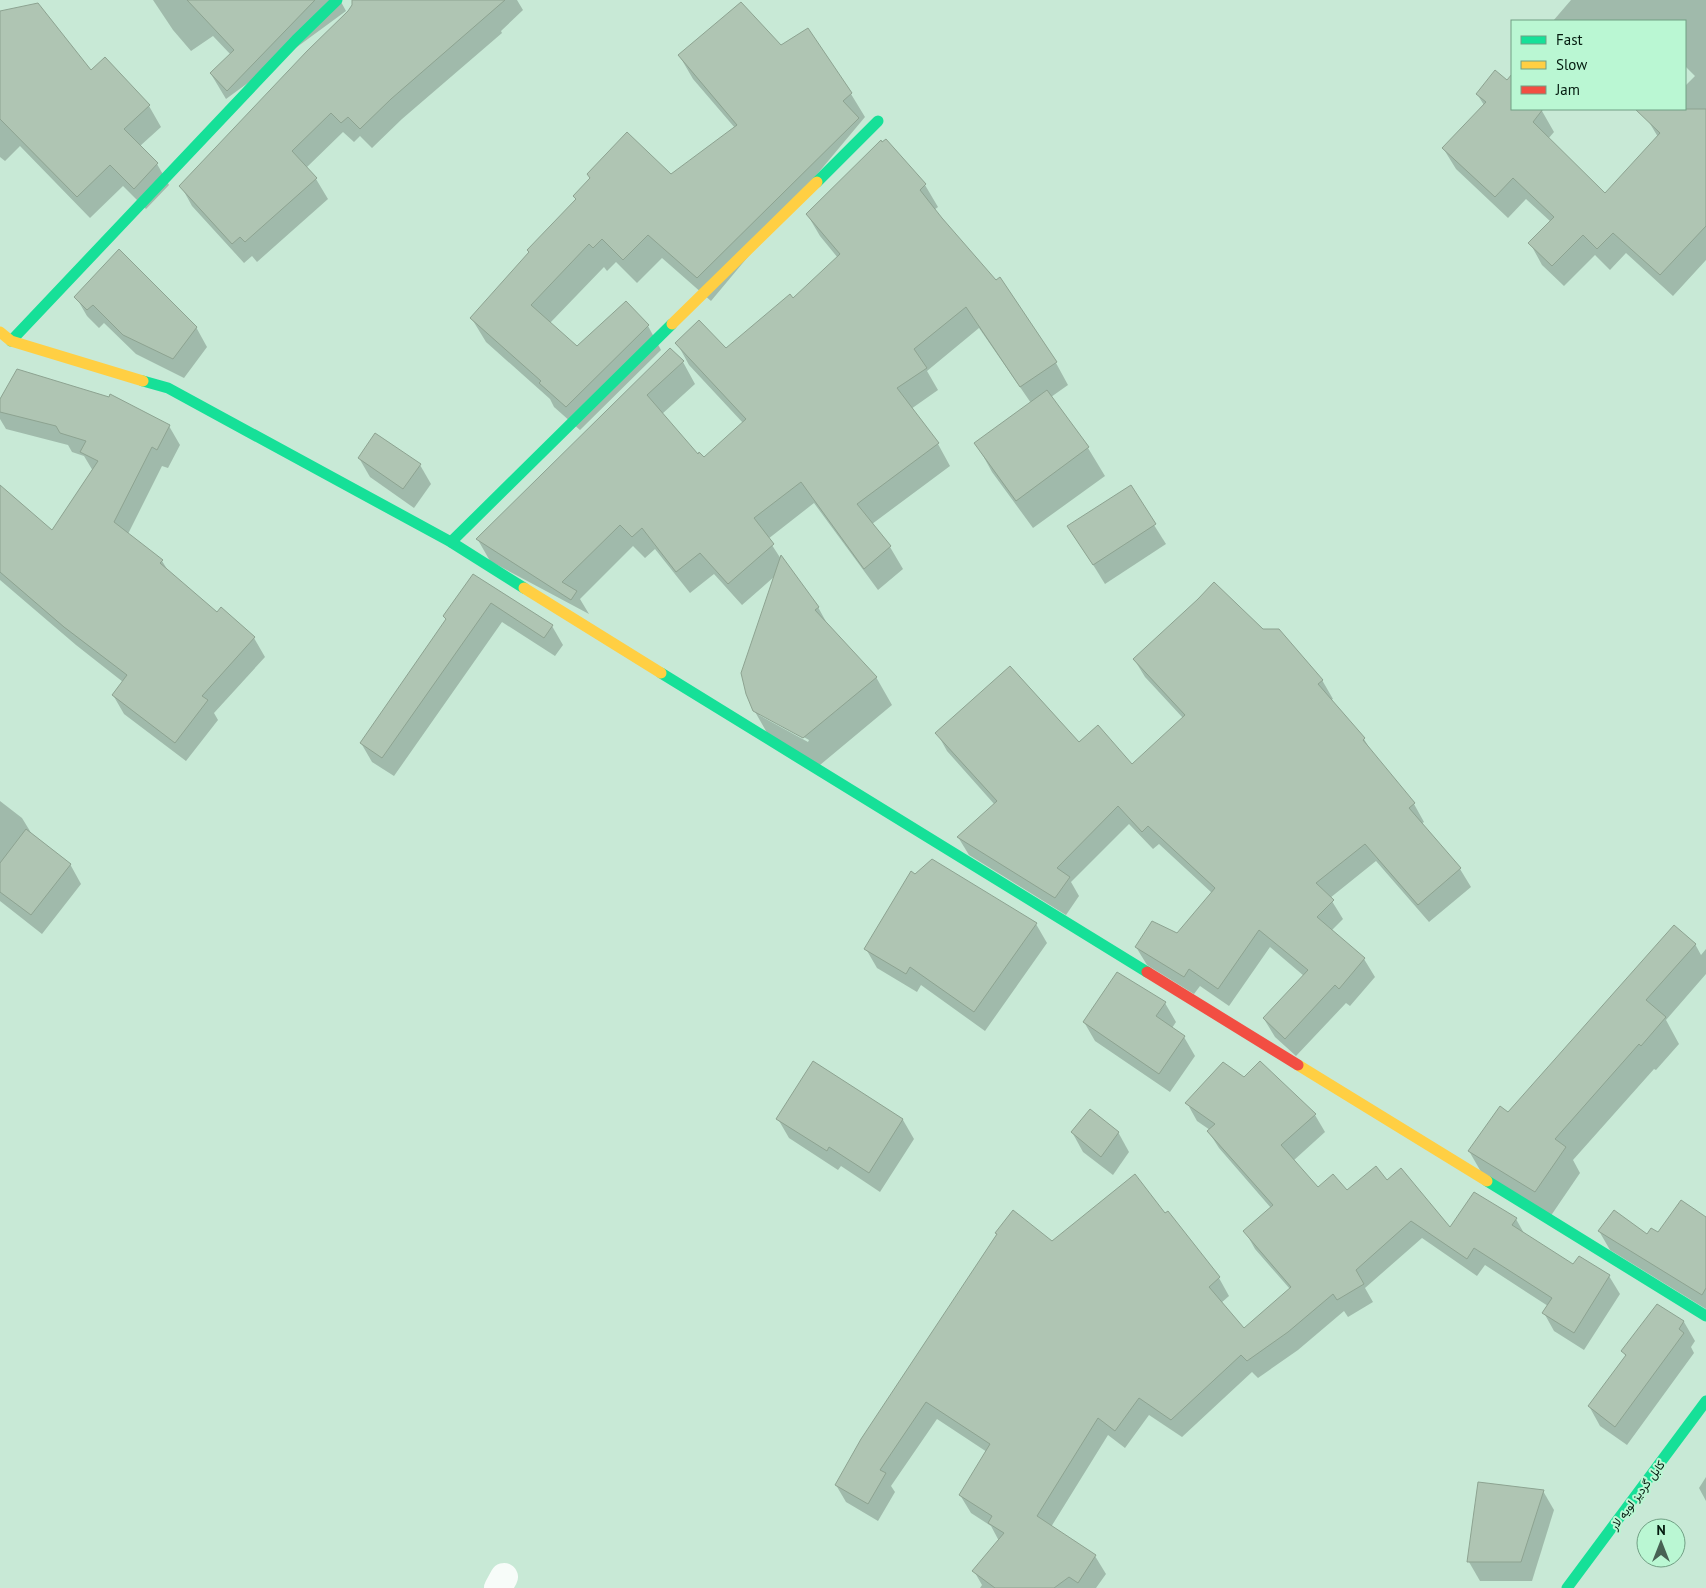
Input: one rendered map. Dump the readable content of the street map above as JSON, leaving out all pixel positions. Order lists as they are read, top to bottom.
{
  "streets": {
    "main road": ["کابل گردیز لویه لار"]
  },
  "legend": ["Fast", "Slow", "Jam"],
  "north": "top"
}
